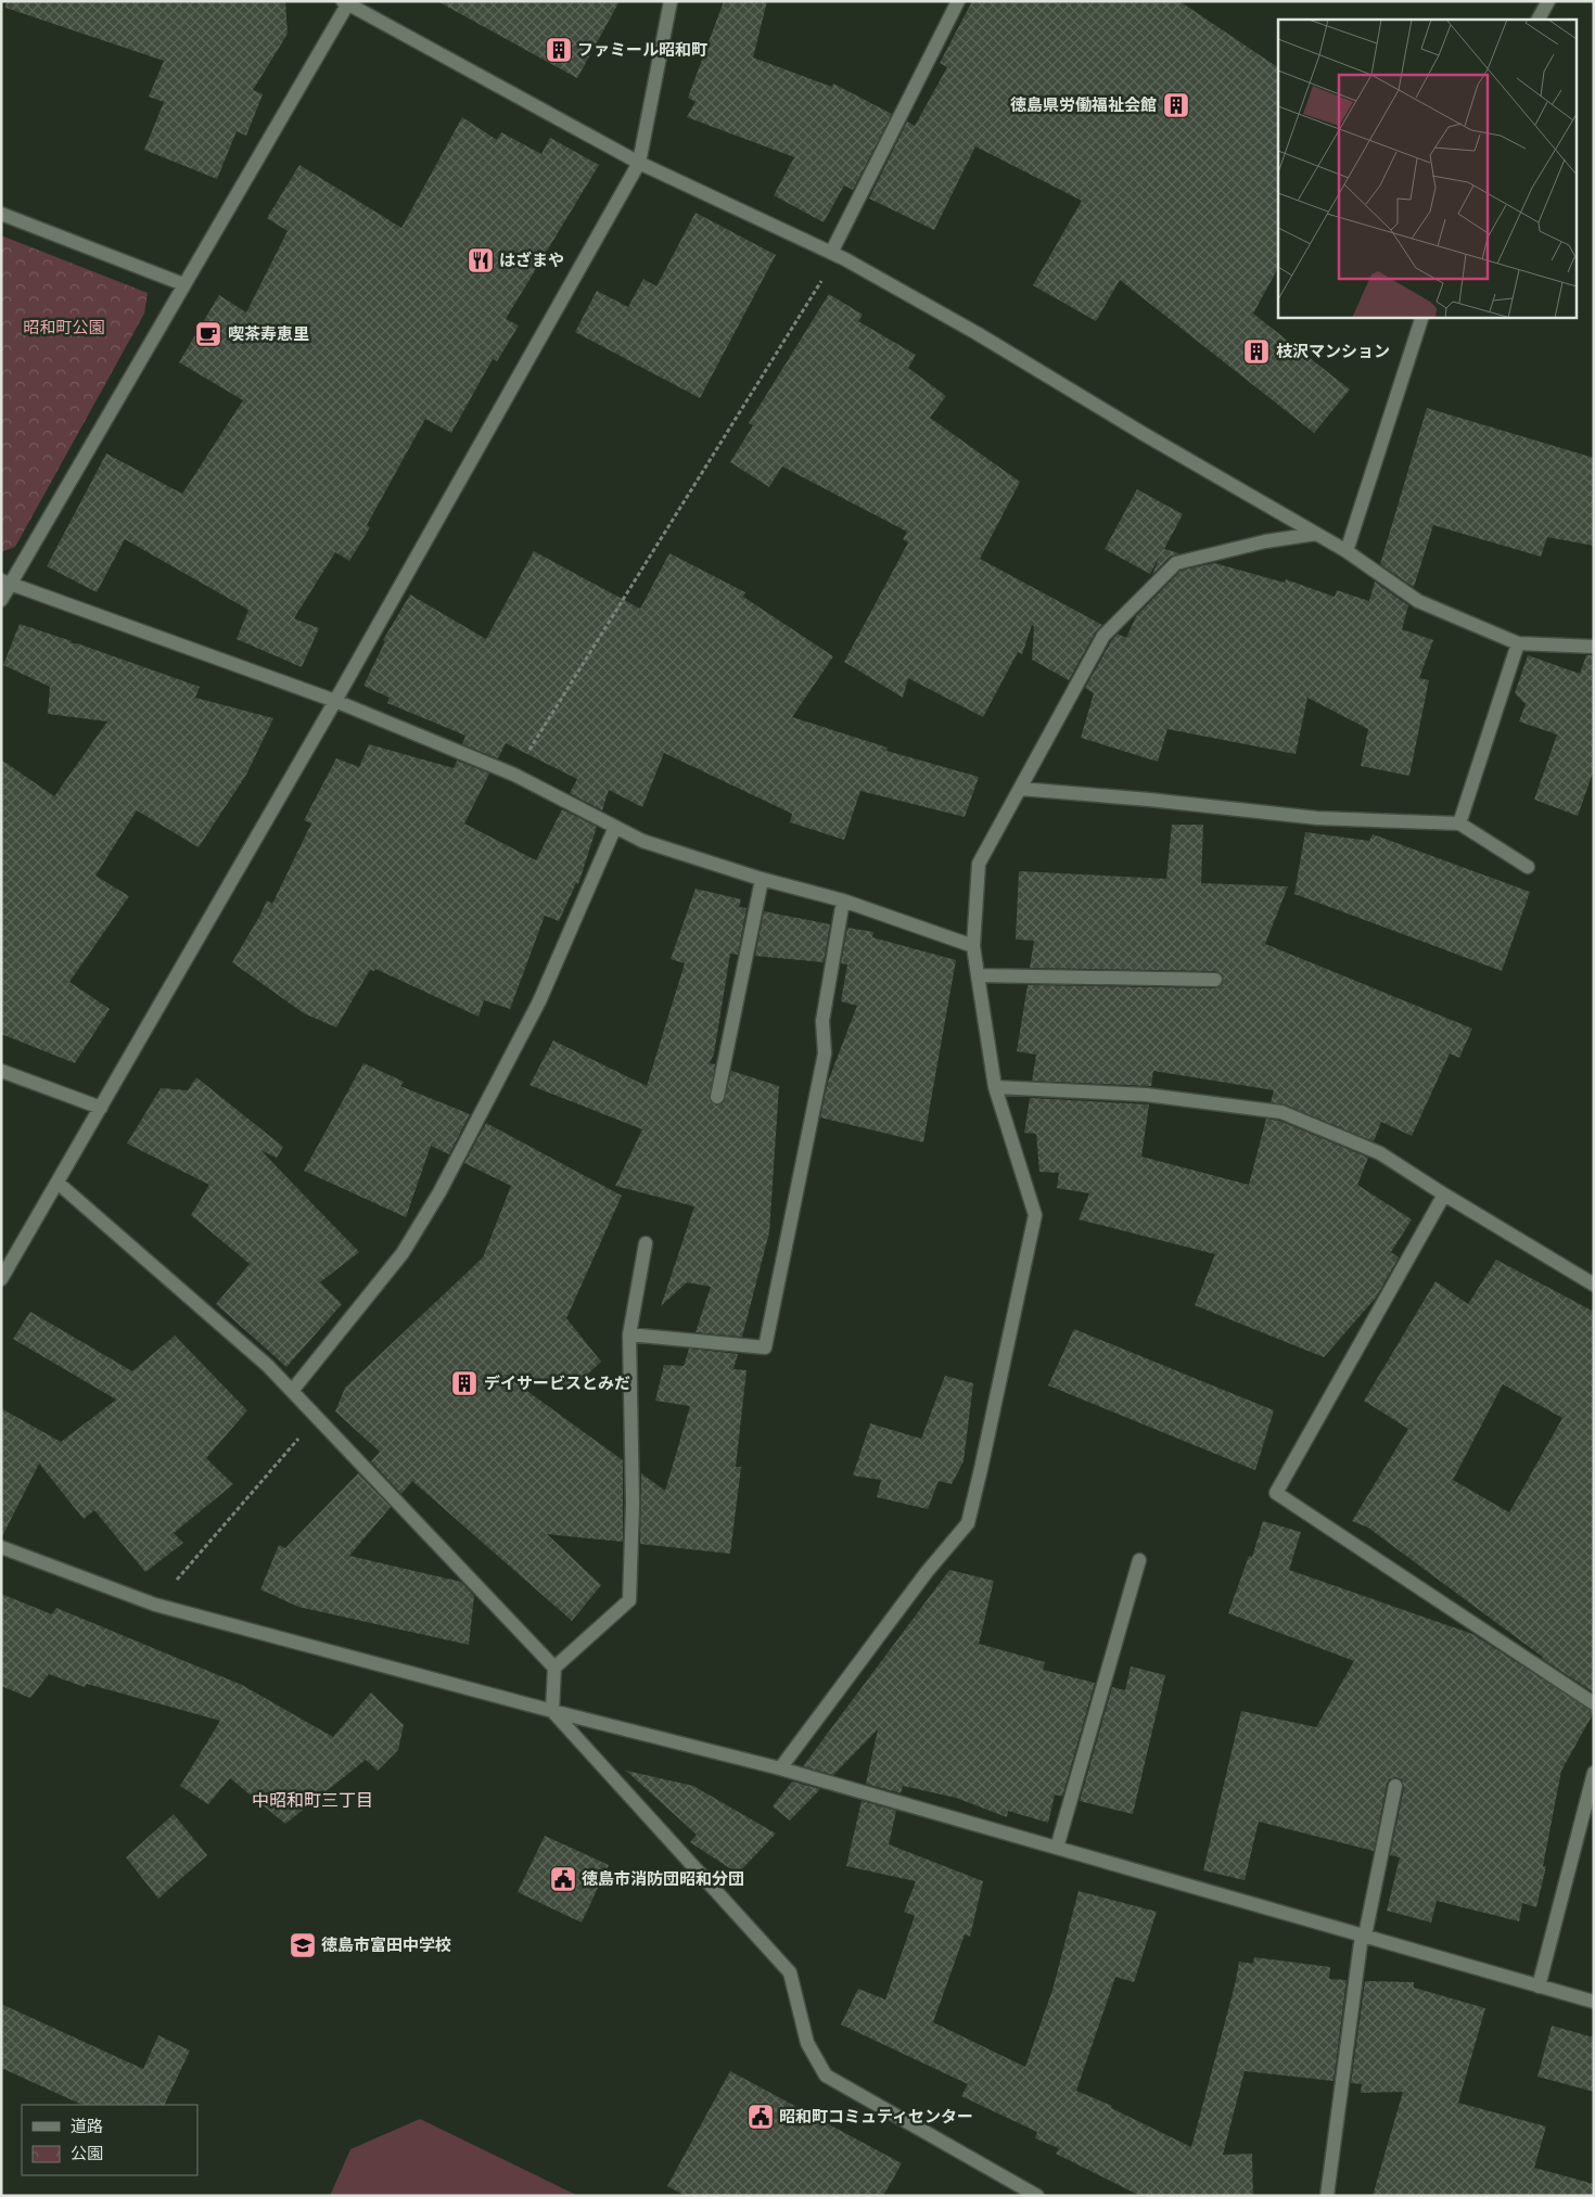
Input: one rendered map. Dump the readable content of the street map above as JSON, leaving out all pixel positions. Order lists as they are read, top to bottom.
{
  "districts": ["中昭和町三丁目"],
  "parks": ["昭和町公園"],
  "places": {
    "building": [
      "ファミール昭和町",
      "徳島県労働福祉会館",
      "枝沢マンション",
      "デイサービスとみだ"
    ],
    "restaurant": ["はざまや"],
    "cafe": ["喫茶寿恵里"],
    "public building": ["徳島市消防団昭和分団", "昭和町コミュティセンター"],
    "school or university": ["徳島市富田中学校"]
  },
  "legend": ["道路", "公園"]
}
